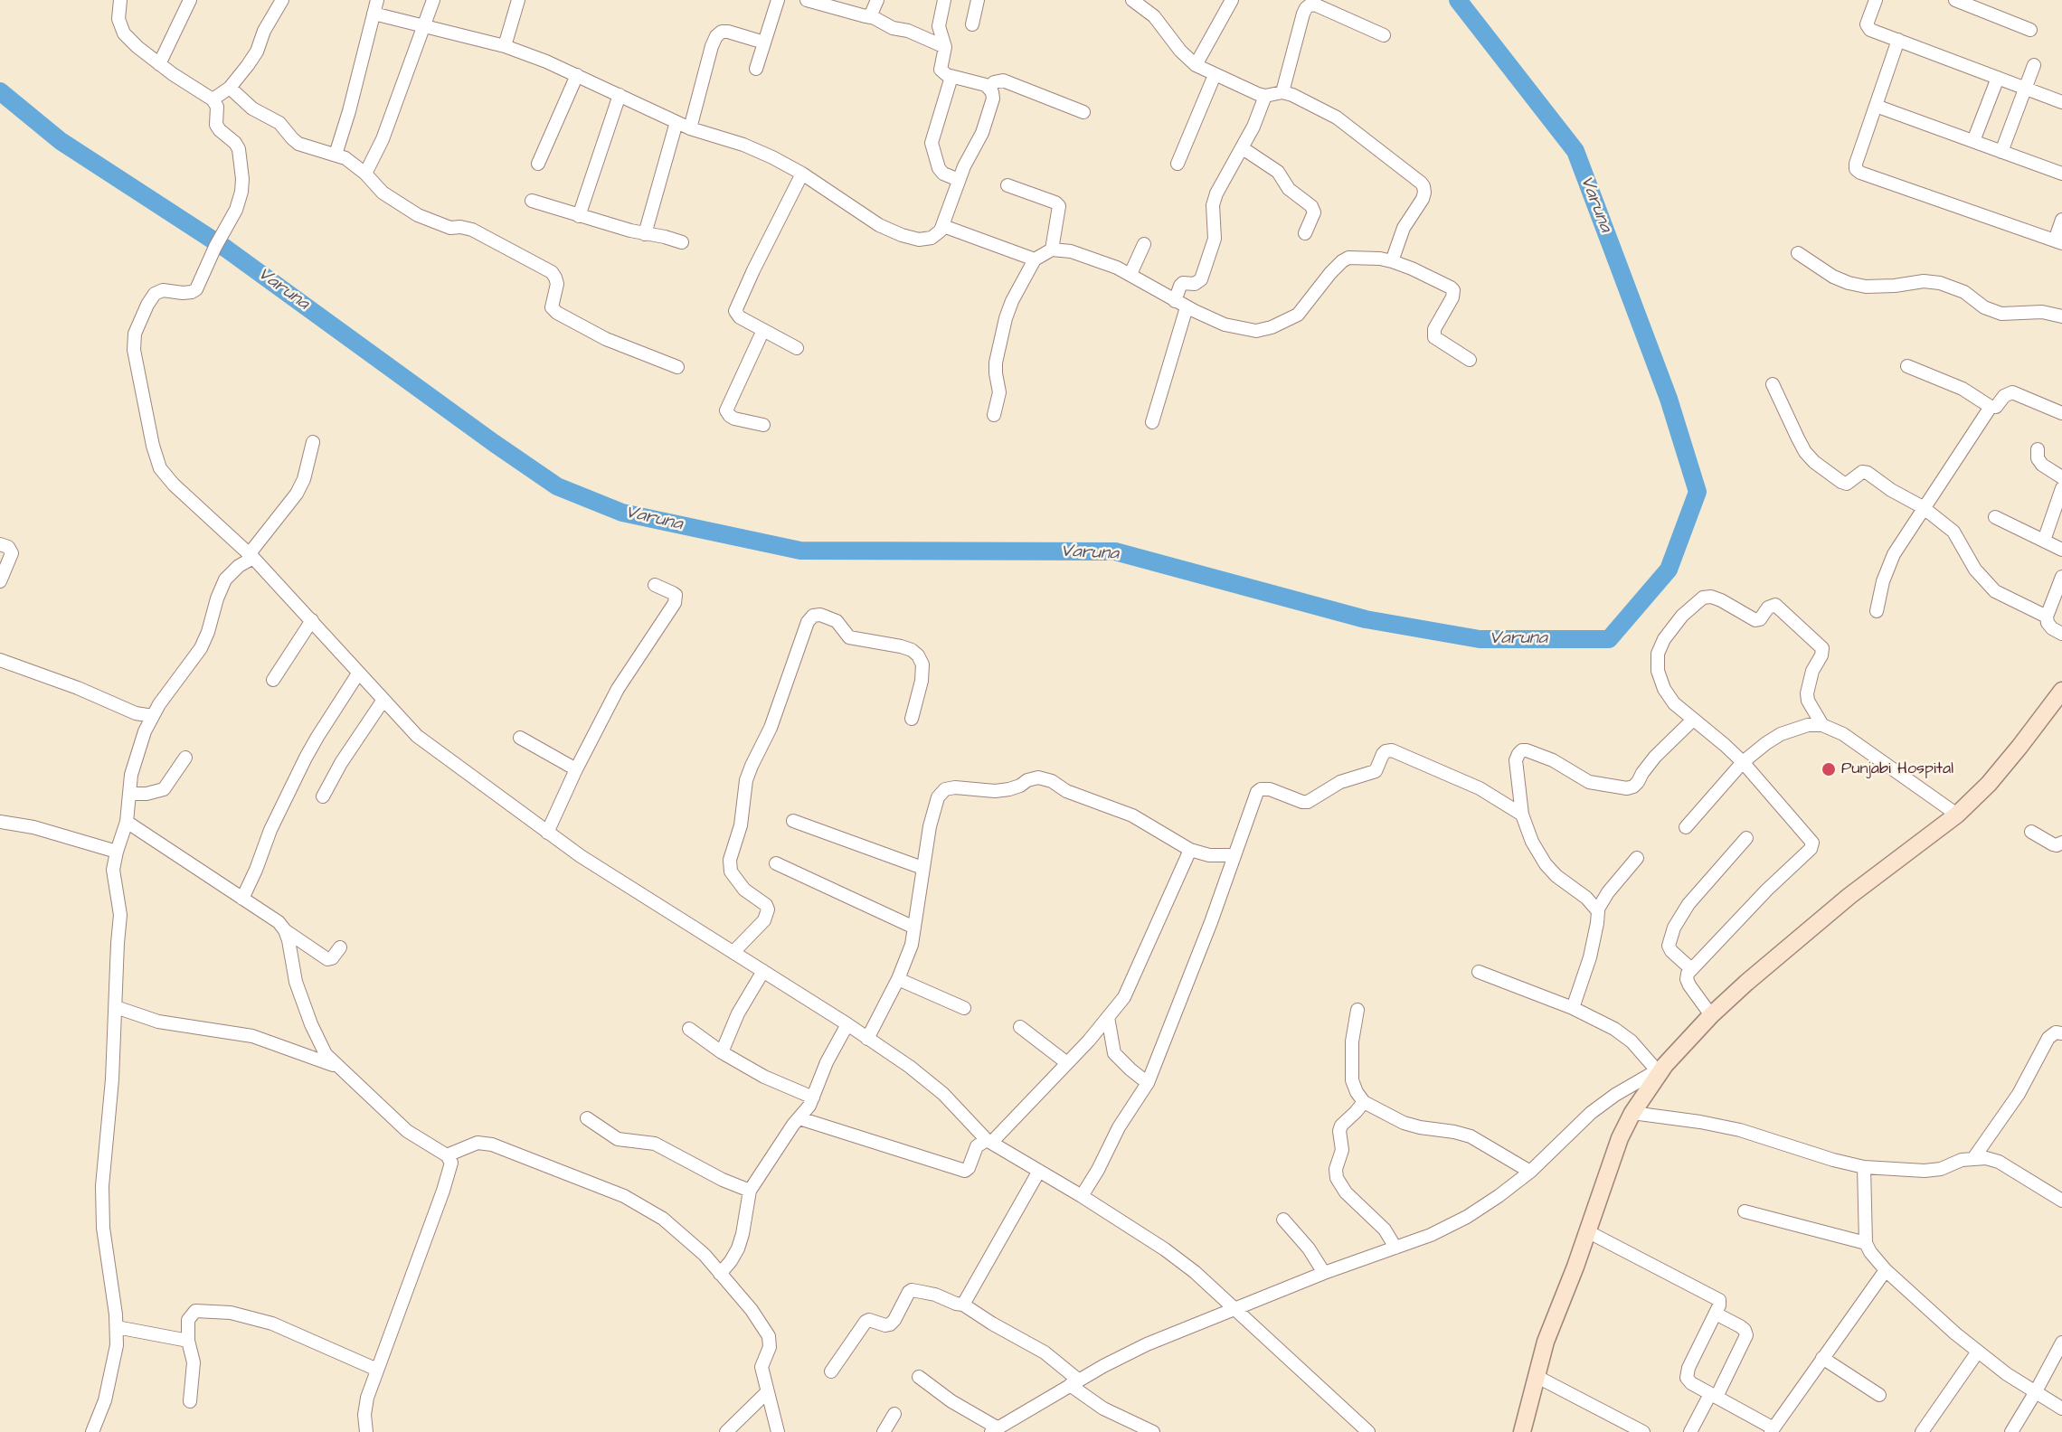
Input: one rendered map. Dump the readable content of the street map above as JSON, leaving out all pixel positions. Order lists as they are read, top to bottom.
{
  "water": ["Varuna"],
  "places": ["Punjabi Hospital"]
}
